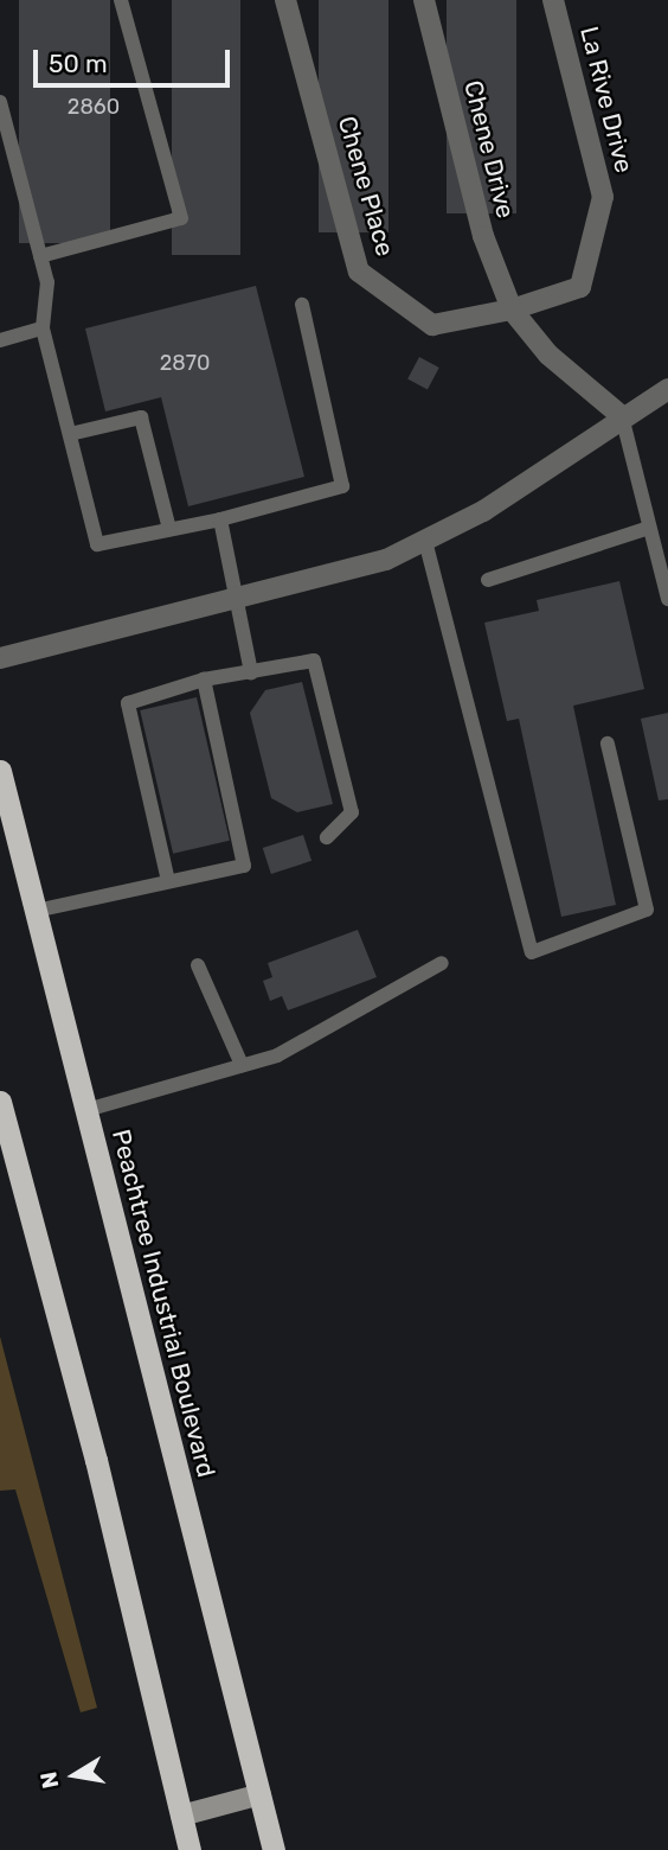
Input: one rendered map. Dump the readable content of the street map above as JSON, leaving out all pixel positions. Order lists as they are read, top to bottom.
{
  "streets": {
    "highway": ["Peachtree Industrial Boulevard"],
    "street": ["La Rive Drive", "Chene Drive", "Chene Place"]
  },
  "crossings": [
    ["La Rive Drive", "Chene Drive"],
    ["La Rive Drive", "Chene Place"],
    ["Chene Drive", "Chene Place"]
  ],
  "house_numbers": ["2860", "2870"],
  "scale_bar": "50 m",
  "north": "left"
}
